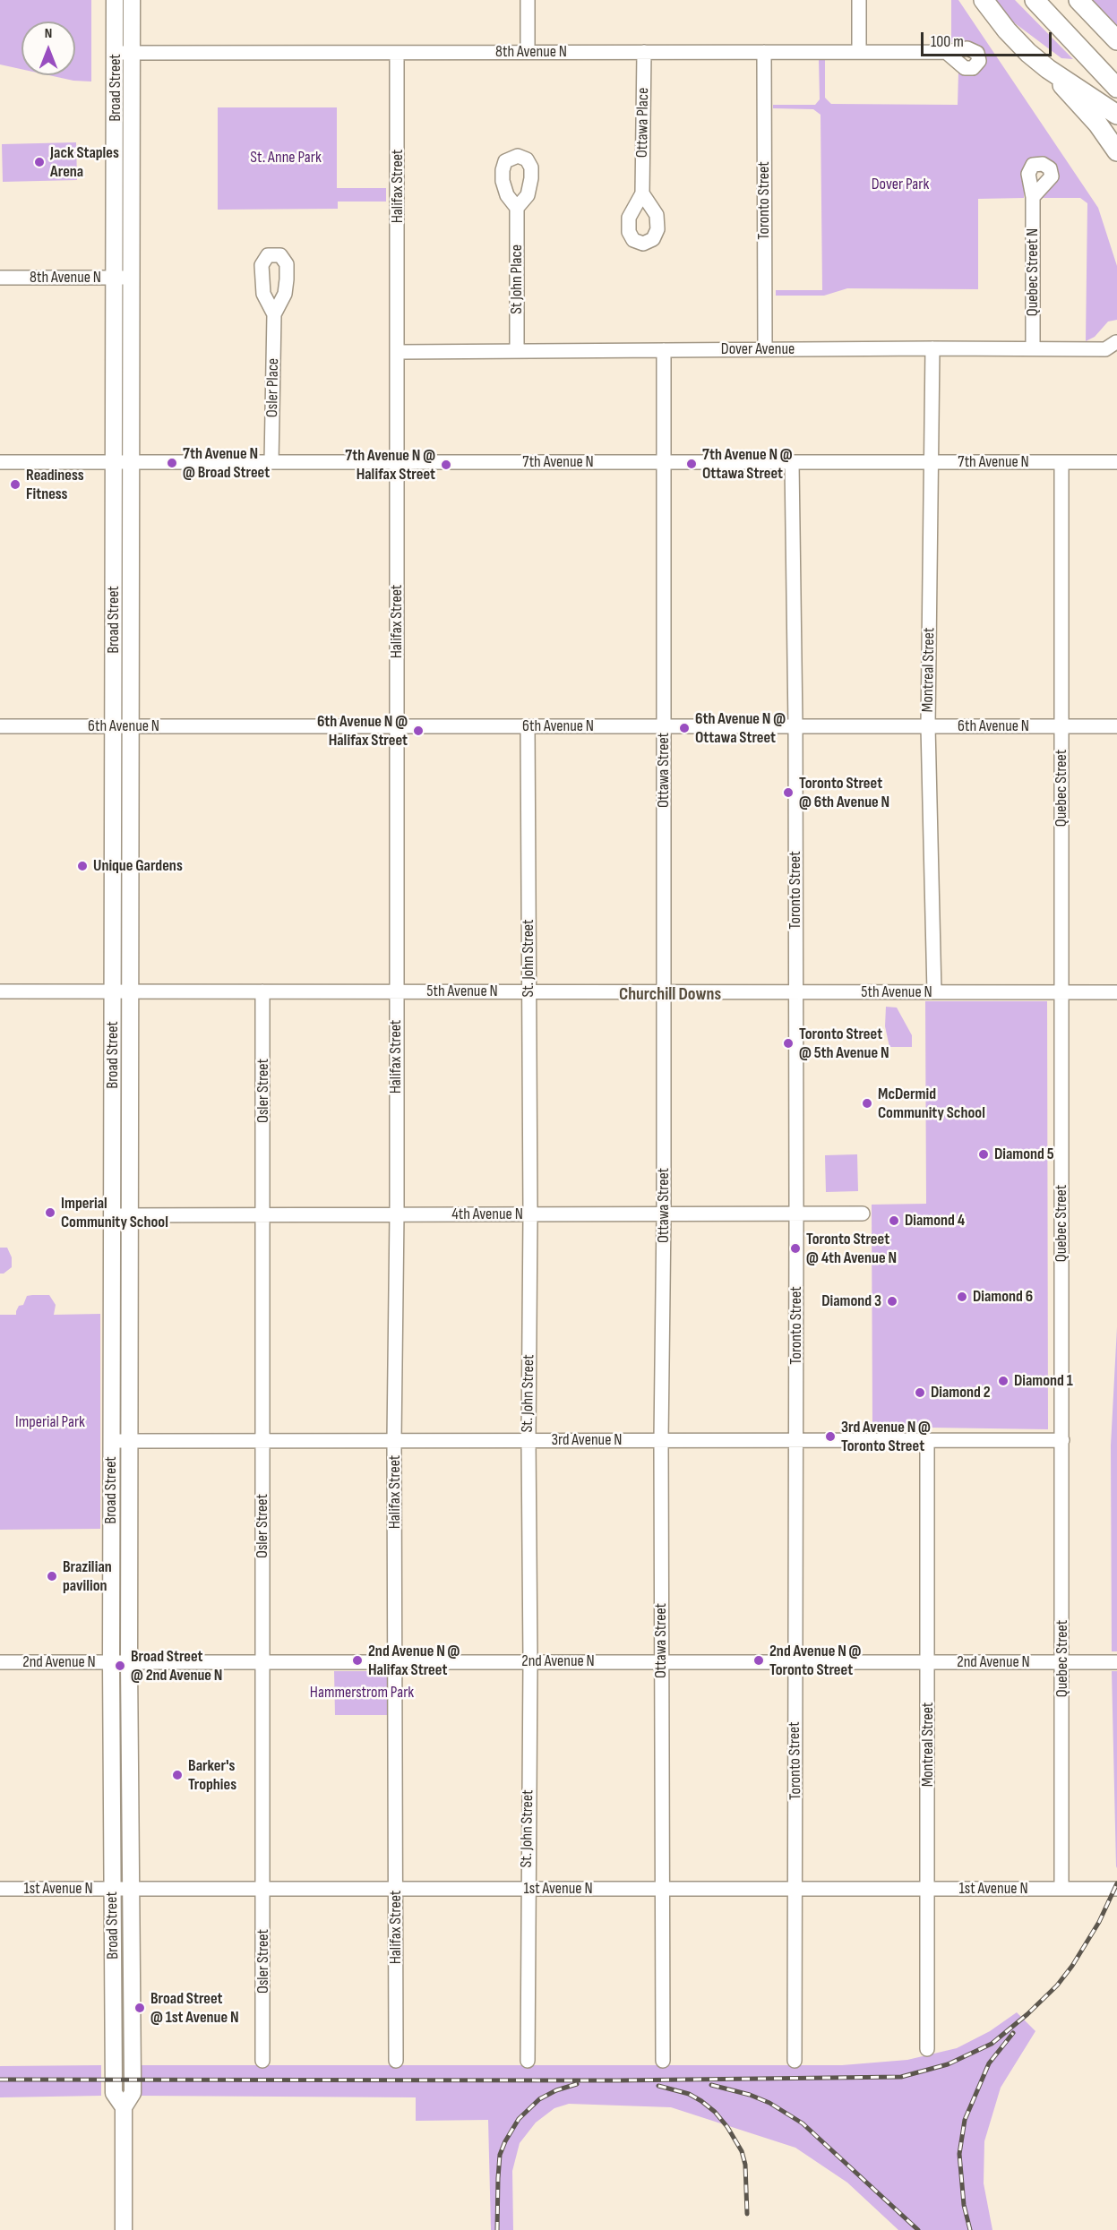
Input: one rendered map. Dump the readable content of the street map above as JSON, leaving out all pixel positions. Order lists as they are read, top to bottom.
{
  "streets": {
    "main road": ["Broad Street"],
    "street": [
      "8th Avenue N",
      "Ottawa Place",
      "Halifax Street",
      "Toronto Street",
      "Quebec Street N",
      "St John Place",
      "Dover Avenue",
      "Osler Place",
      "7th Avenue N",
      "Montreal Street",
      "6th Avenue N",
      "Ottawa Street",
      "Quebec Street",
      "St. John Street",
      "5th Avenue N",
      "Osler Street",
      "4th Avenue N",
      "3rd Avenue N",
      "2nd Avenue N",
      "1st Avenue N"
    ]
  },
  "crossings": [
    ["8th Avenue N", "Broad Street"],
    ["8th Avenue N", "Ottawa Place"],
    ["8th Avenue N", "Halifax Street"],
    ["8th Avenue N", "Toronto Street"],
    ["Broad Street", "7th Avenue N"],
    ["Broad Street", "6th Avenue N"],
    ["Broad Street", "5th Avenue N"],
    ["Broad Street", "4th Avenue N"],
    ["Broad Street", "3rd Avenue N"],
    ["Broad Street", "2nd Avenue N"],
    ["Broad Street", "1st Avenue N"],
    ["Halifax Street", "Dover Avenue"],
    ["Halifax Street", "7th Avenue N"],
    ["Halifax Street", "6th Avenue N"],
    ["Halifax Street", "5th Avenue N"],
    ["Halifax Street", "4th Avenue N"],
    ["Halifax Street", "3rd Avenue N"],
    ["Halifax Street", "2nd Avenue N"],
    ["Halifax Street", "1st Avenue N"],
    ["Toronto Street", "Dover Avenue"],
    ["Toronto Street", "7th Avenue N"],
    ["Toronto Street", "6th Avenue N"],
    ["Toronto Street", "5th Avenue N"],
    ["Toronto Street", "4th Avenue N"],
    ["Toronto Street", "3rd Avenue N"],
    ["Toronto Street", "2nd Avenue N"],
    ["Toronto Street", "1st Avenue N"],
    ["Quebec Street N", "Dover Avenue"],
    ["St John Place", "Dover Avenue"],
    ["Dover Avenue", "Montreal Street"],
    ["Dover Avenue", "Ottawa Street"],
    ["Osler Place", "7th Avenue N"],
    ["7th Avenue N", "Montreal Street"],
    ["7th Avenue N", "Ottawa Street"],
    ["7th Avenue N", "Quebec Street"],
    ["Montreal Street", "6th Avenue N"],
    ["Montreal Street", "5th Avenue N"],
    ["Montreal Street", "3rd Avenue N"],
    ["Montreal Street", "2nd Avenue N"],
    ["Montreal Street", "1st Avenue N"],
    ["6th Avenue N", "Ottawa Street"],
    ["6th Avenue N", "Quebec Street"],
    ["6th Avenue N", "St. John Street"],
    ["Ottawa Street", "5th Avenue N"],
    ["Ottawa Street", "4th Avenue N"],
    ["Ottawa Street", "3rd Avenue N"],
    ["Ottawa Street", "2nd Avenue N"],
    ["Ottawa Street", "1st Avenue N"],
    ["Quebec Street", "5th Avenue N"],
    ["Quebec Street", "3rd Avenue N"],
    ["Quebec Street", "2nd Avenue N"],
    ["Quebec Street", "1st Avenue N"],
    ["St. John Street", "5th Avenue N"],
    ["St. John Street", "4th Avenue N"],
    ["St. John Street", "3rd Avenue N"],
    ["St. John Street", "2nd Avenue N"],
    ["St. John Street", "1st Avenue N"],
    ["5th Avenue N", "Osler Street"],
    ["Osler Street", "4th Avenue N"],
    ["Osler Street", "3rd Avenue N"],
    ["Osler Street", "2nd Avenue N"],
    ["Osler Street", "1st Avenue N"]
  ],
  "districts": ["Churchill Downs"],
  "parks": [
    "St. Anne Park",
    "Dover Park",
    "Imperial Park",
    "Hammerstrom Park"
  ],
  "places": [
    "Jack Staples Arena",
    "7th Avenue N @ Broad Street",
    "7th Avenue N @ Ottawa Street",
    "7th Avenue N @ Halifax Street",
    "Readiness Fitness",
    "6th Avenue N @ Ottawa Street",
    "6th Avenue N @ Halifax Street",
    "Toronto Street @ 6th Avenue N",
    "Unique Gardens",
    "Toronto Street @ 5th Avenue N",
    "McDermid Community School",
    "Diamond 5",
    "Imperial Community School",
    "Diamond 4",
    "Toronto Street @ 4th Avenue N",
    "Diamond 6",
    "Diamond 3",
    "Diamond 1",
    "Diamond 2",
    "3rd Avenue N @ Toronto Street",
    "Brazilian pavilion",
    "2nd Avenue N @ Halifax Street",
    "2nd Avenue N @ Toronto Street",
    "Broad Street @ 2nd Avenue N",
    "Barker's Trophies",
    "Broad Street @ 1st Avenue N"
  ],
  "scale_bar": "100 m",
  "north": "top"
}
